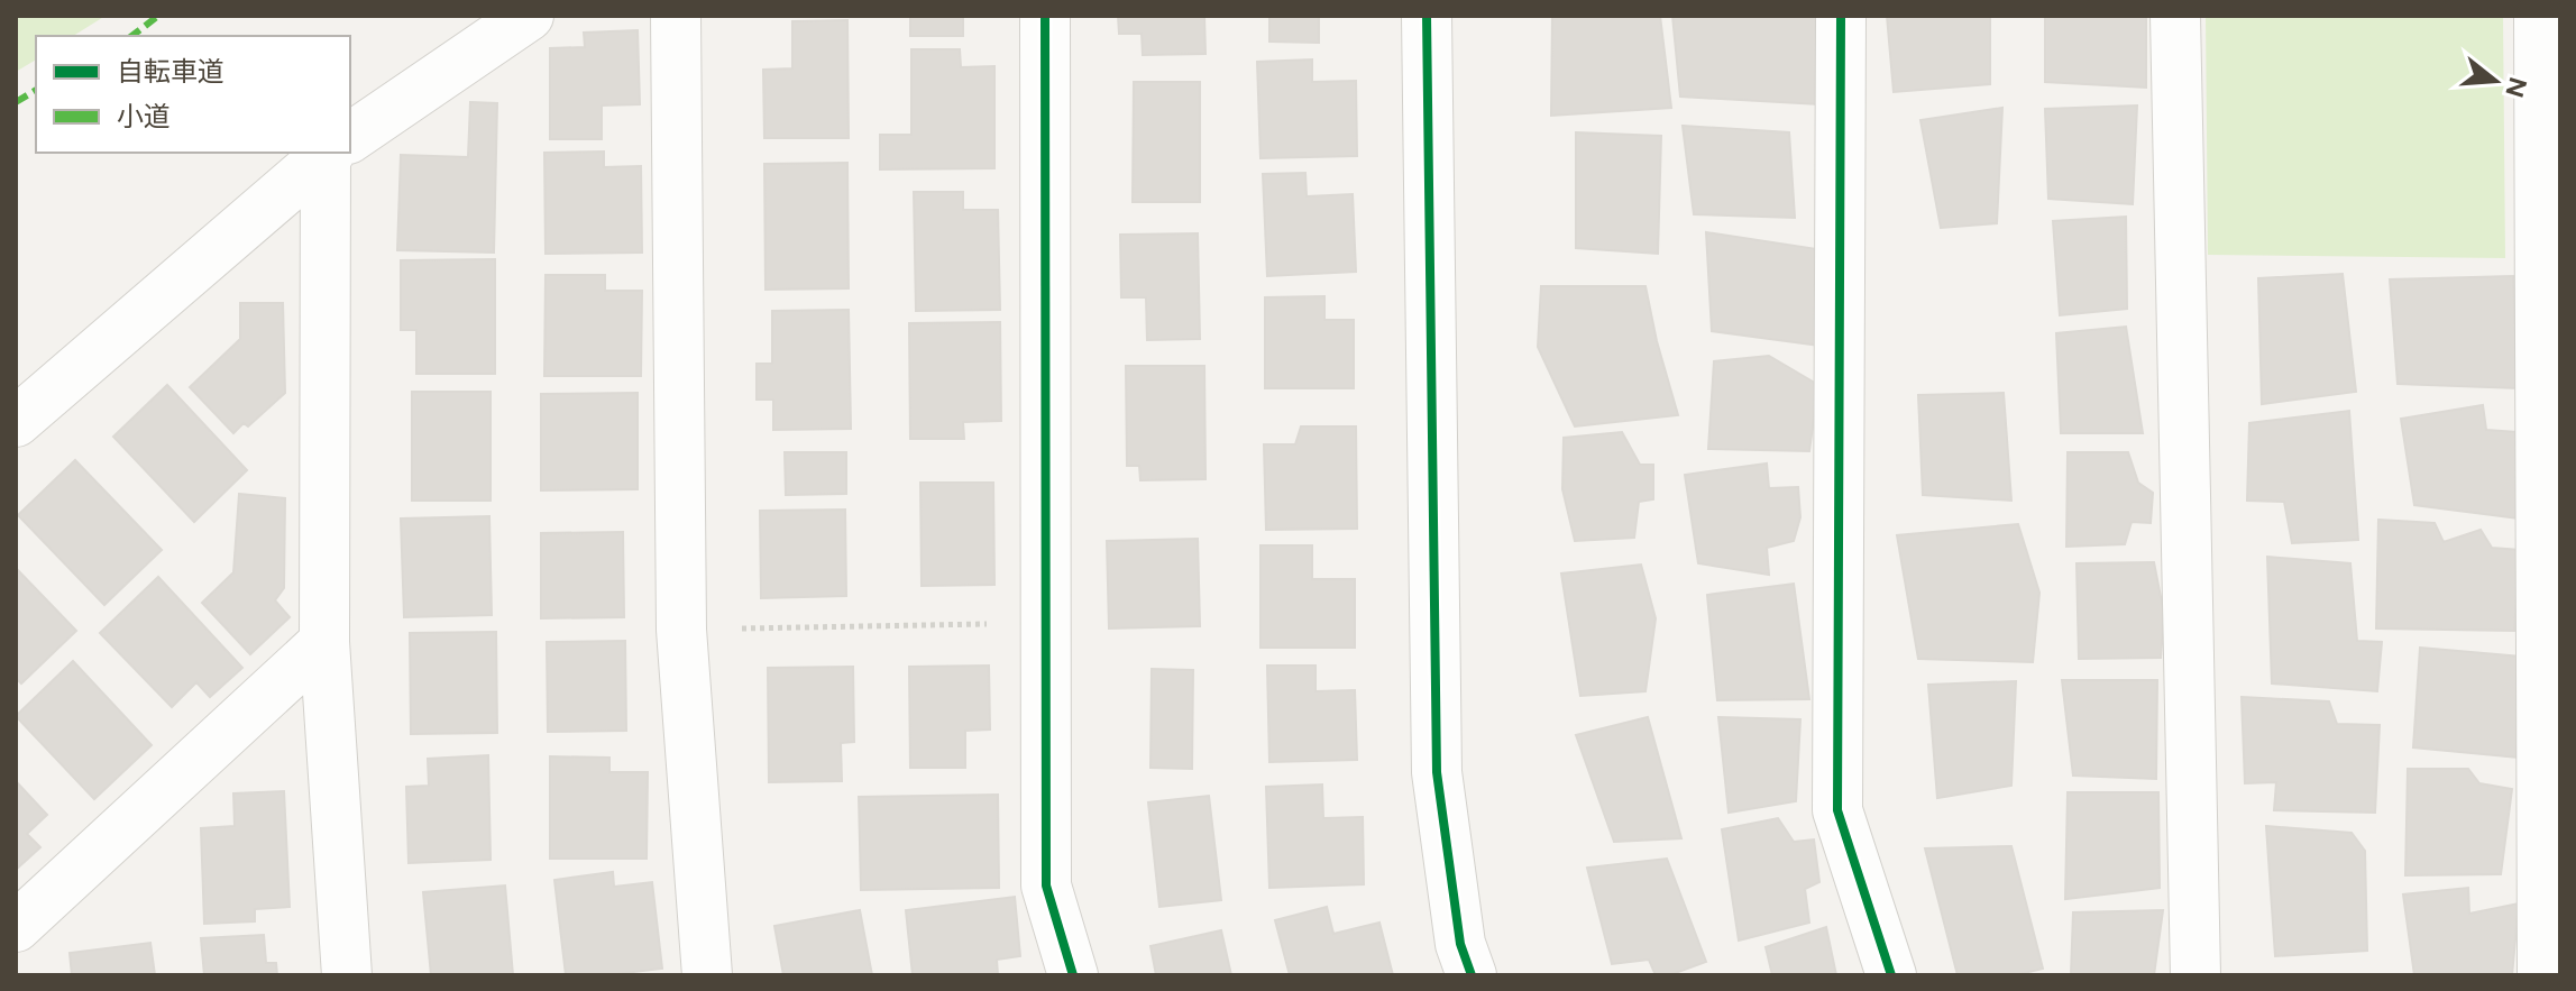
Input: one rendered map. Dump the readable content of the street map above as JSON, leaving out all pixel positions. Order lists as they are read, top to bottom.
{
  "legend": ["自転車道", "小道"],
  "north": "right"
}
